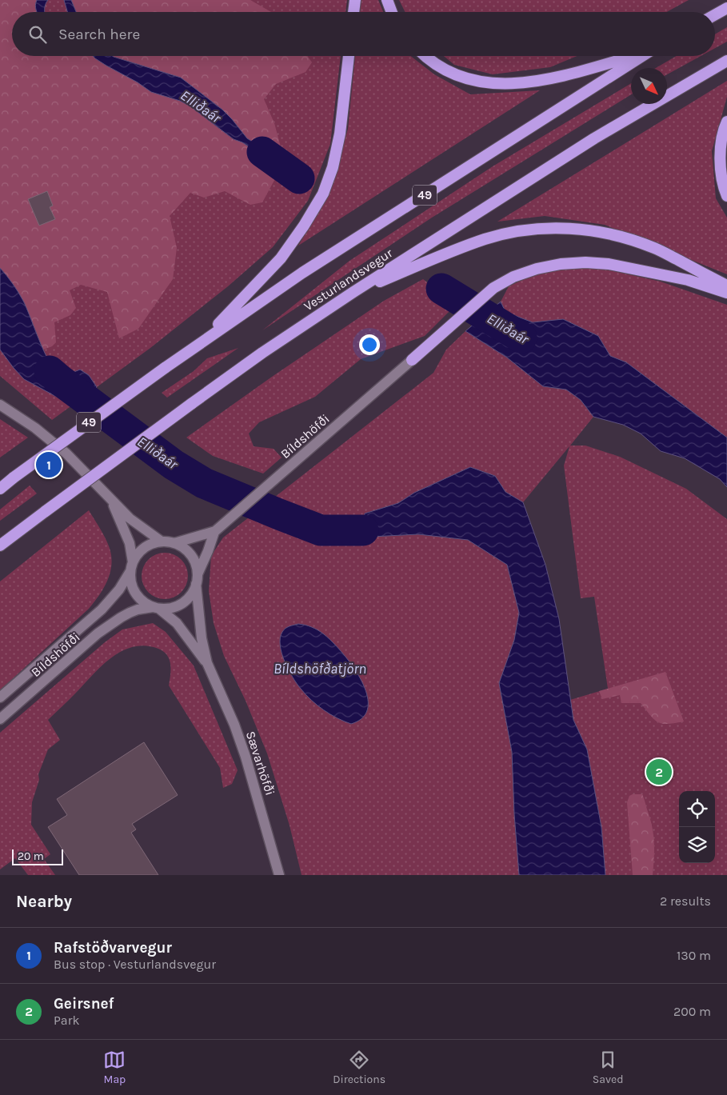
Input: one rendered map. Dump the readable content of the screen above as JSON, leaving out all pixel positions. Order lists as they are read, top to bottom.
{
  "streets": {
    "highway": ["49", "Vesturlandsvegur"],
    "street": ["Bíldshöfði", "Sævarhöfði"]
  },
  "crossings": [
    ["Bíldshöfði", "Sævarhöfði"]
  ],
  "water": ["Elliðaár", "Bíldshöfðatjörn"],
  "scale_bar": "20 m",
  "north": "bottom right",
  "page": {
    "search": "Search here",
    "pins": ["1", "2"],
    "scale": "20 m",
    "heading": ["Nearby", "2 results"],
    "list": [
      {
        "mark": "1",
        "name": "Rafstöðvarvegur",
        "note": "Bus stop · Vesturlandsvegur",
        "value": "130 m"
      },
      {
        "mark": "2",
        "name": "Geirsnef",
        "note": "Park",
        "value": "200 m"
      }
    ],
    "nav": ["Map", "Directions", "Saved"]
  }
}
